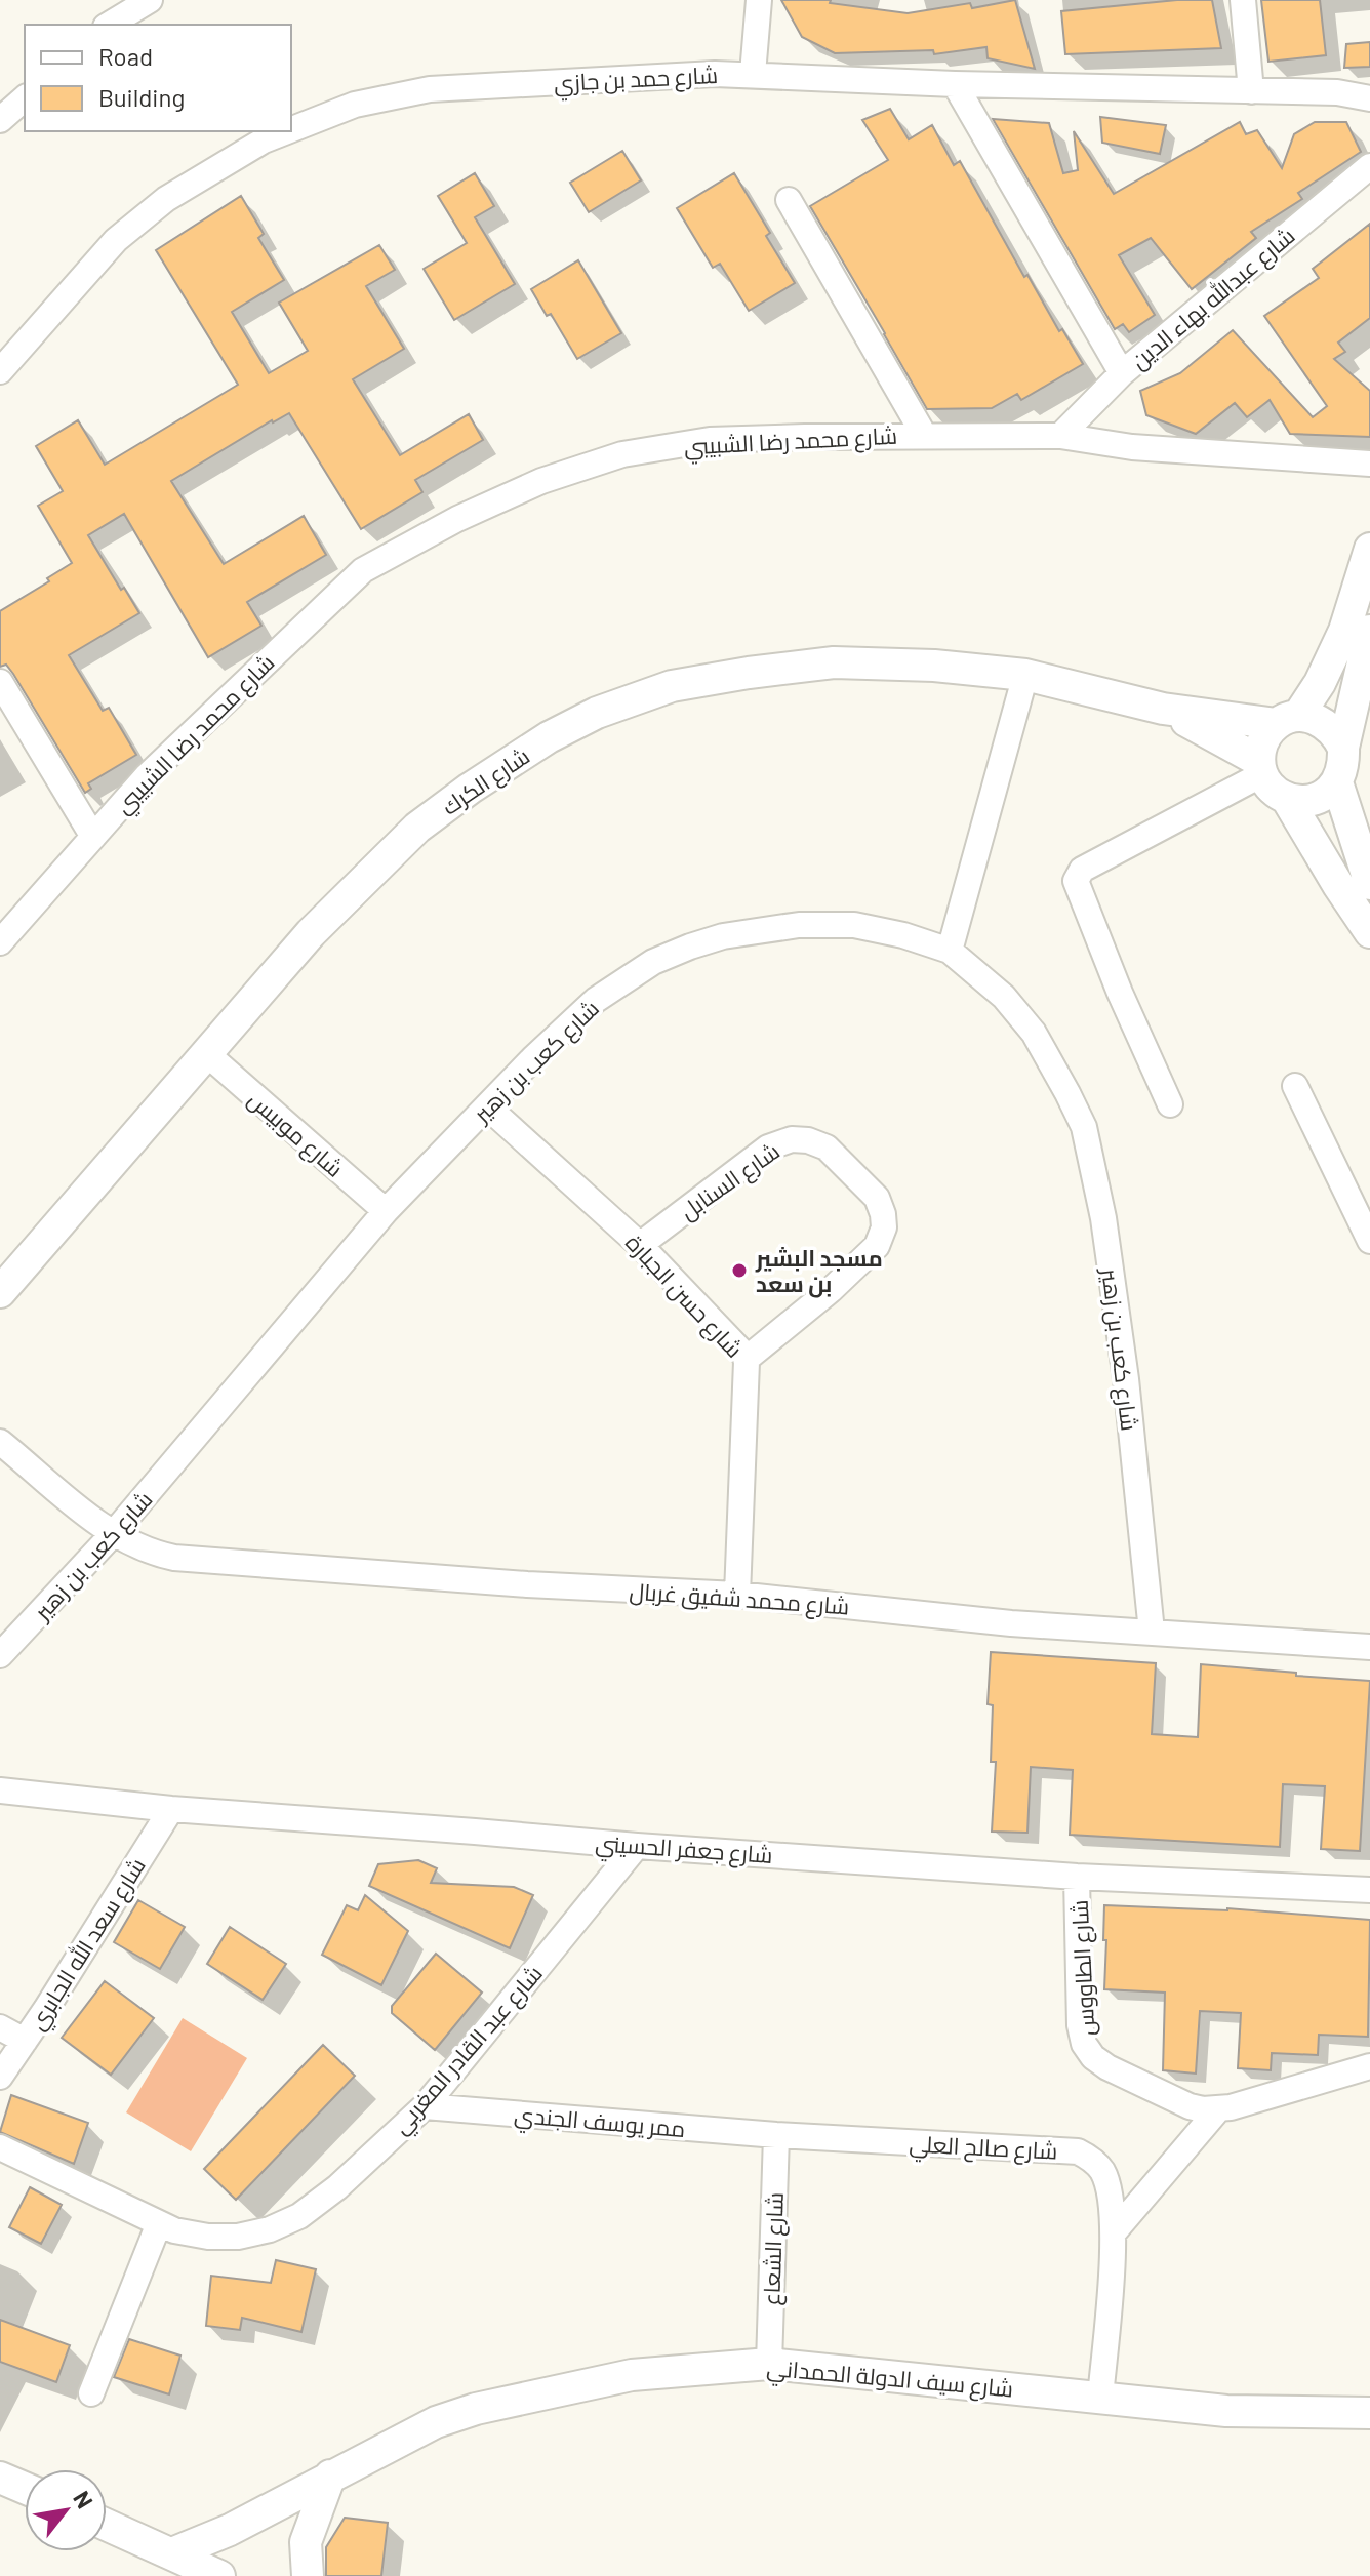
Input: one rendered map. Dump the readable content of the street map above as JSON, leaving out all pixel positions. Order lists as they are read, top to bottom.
{
  "streets": {
    "street": [
      "شارع حمد بن جازي",
      "شارع عبدالله بهاء الدين",
      "شارع محمد رضا الشبيبي",
      "شارع الكرك",
      "شارع كعب بن زهير",
      "شارع موبيس",
      "شارع السنابل",
      "شارع حسن الجبارة",
      "شارع محمد شفيق غربال",
      "شارع جعفر الحسيني",
      "شارع سعد الله الجابري",
      "شارع الطاووس",
      "شارع عبد القادر المغربي",
      "ممر يوسف الجندي",
      "شارع صالح العلي",
      "شارع الشعاع",
      "شارع سيف الدولة الحمداني"
    ]
  },
  "crossings": [
    ["شارع عبدالله بهاء الدين", "شارع محمد رضا الشبيبي"],
    ["شارع الكرك", "شارع موبيس"],
    ["شارع كعب بن زهير", "شارع موبيس"],
    ["شارع كعب بن زهير", "شارع حسن الجبارة"],
    ["شارع كعب بن زهير", "شارع محمد شفيق غربال"],
    ["شارع السنابل", "شارع حسن الجبارة"],
    ["شارع حسن الجبارة", "شارع محمد شفيق غربال"],
    ["شارع جعفر الحسيني", "شارع سعد الله الجابري"],
    ["شارع جعفر الحسيني", "شارع الطاووس"],
    ["شارع جعفر الحسيني", "شارع عبد القادر المغربي"],
    ["شارع عبد القادر المغربي", "ممر يوسف الجندي"],
    ["ممر يوسف الجندي", "شارع صالح العلي"],
    ["ممر يوسف الجندي", "شارع الشعاع"],
    ["شارع صالح العلي", "شارع الشعاع"],
    ["شارع صالح العلي", "شارع سيف الدولة الحمداني"],
    ["شارع الشعاع", "شارع سيف الدولة الحمداني"]
  ],
  "places": ["مسجد البشير بن سعد"],
  "legend": ["Road", "Building"],
  "north": "top right"
}
